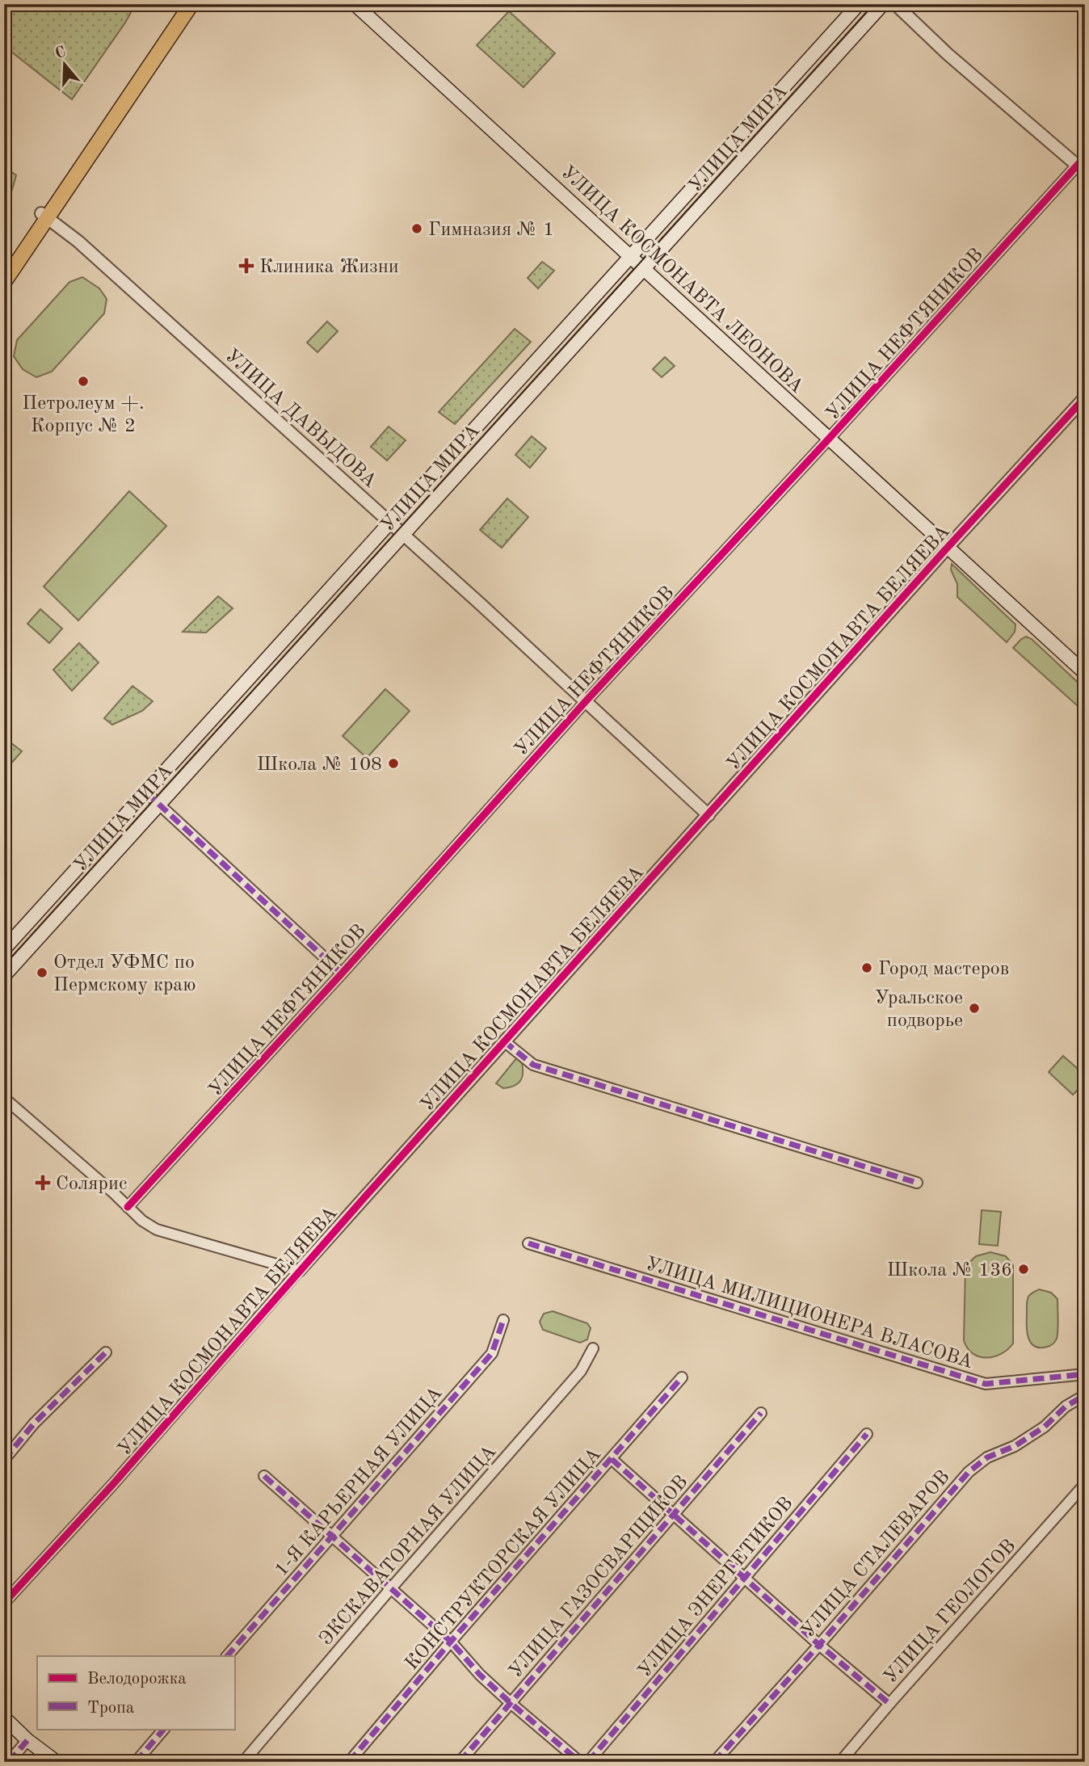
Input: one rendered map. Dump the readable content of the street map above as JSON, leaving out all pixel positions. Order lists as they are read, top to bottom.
{
  "streets": {
    "main road": ["УЛИЦА МИРА", "УЛИЦА КОСМОНАВТА ЛЕОНОВА"],
    "street": [
      "УЛИЦА НЕФТЯНИКОВ",
      "УЛИЦА ДАВЫДОВА",
      "УЛИЦА КОСМОНАВТА БЕЛЯЕВА",
      "УЛИЦА МИЛИЦИОНЕРА ВЛАСОВА",
      "1-Я КАРЬЕРНАЯ УЛИЦА",
      "ЭКСКАВАТОРНАЯ УЛИЦА",
      "УЛИЦА СТАЛЕВАРОВ",
      "КОНСТРУКТОРСКАЯ УЛИЦА",
      "УЛИЦА ГАЗОСВАРЩИКОВ",
      "УЛИЦА ЭНЕРГЕТИКОВ",
      "УЛИЦА ГЕОЛОГОВ"
    ]
  },
  "crossings": [
    ["УЛИЦА МИРА", "УЛИЦА КОСМОНАВТА ЛЕОНОВА"],
    ["УЛИЦА МИРА", "УЛИЦА ДАВЫДОВА"],
    ["УЛИЦА КОСМОНАВТА ЛЕОНОВА", "УЛИЦА НЕФТЯНИКОВ"],
    ["УЛИЦА КОСМОНАВТА ЛЕОНОВА", "УЛИЦА КОСМОНАВТА БЕЛЯЕВА"],
    ["УЛИЦА НЕФТЯНИКОВ", "УЛИЦА ДАВЫДОВА"],
    ["УЛИЦА ДАВЫДОВА", "УЛИЦА КОСМОНАВТА БЕЛЯЕВА"]
  ],
  "places": {
    "other": [
      "Гимназия № 1",
      "Петролеум +. Корпус № 2",
      "Школа № 108",
      "Город мастеров",
      "Отдел УФМС по Пермскому краю",
      "Уральское подворье",
      "Школа № 136"
    ],
    "health": ["Клиника Жизни", "Солярис"]
  },
  "legend": ["Велодорожка", "Тропа"],
  "north": "top"
}
